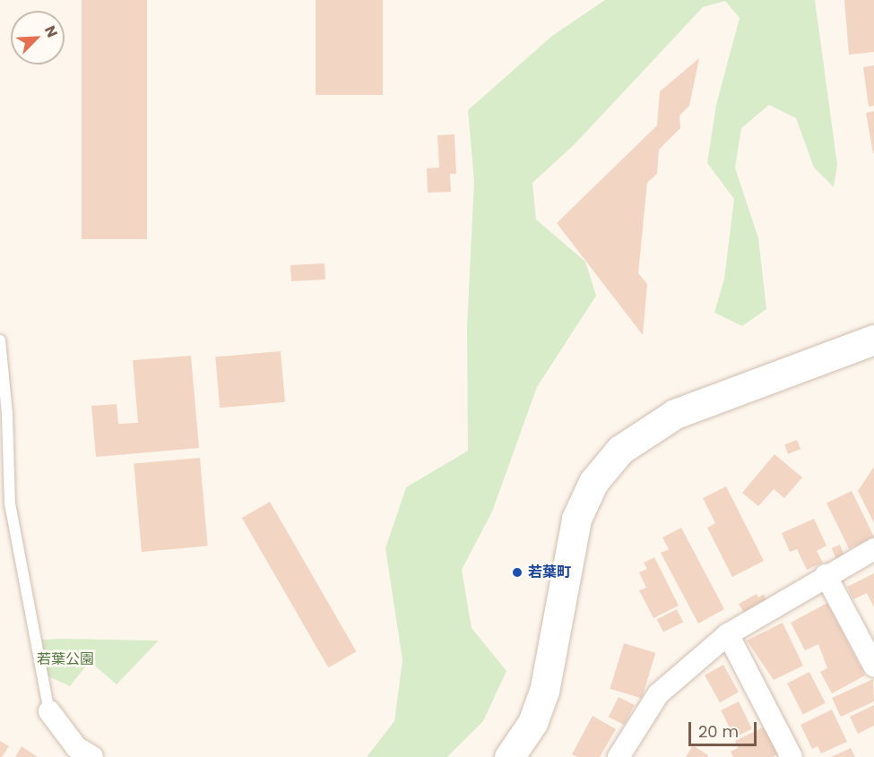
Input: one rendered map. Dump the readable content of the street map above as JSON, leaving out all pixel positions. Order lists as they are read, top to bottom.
{
  "parks": ["若葉公園"],
  "places": ["若葉町"],
  "scale_bar": "20 m",
  "north": "top right"
}
